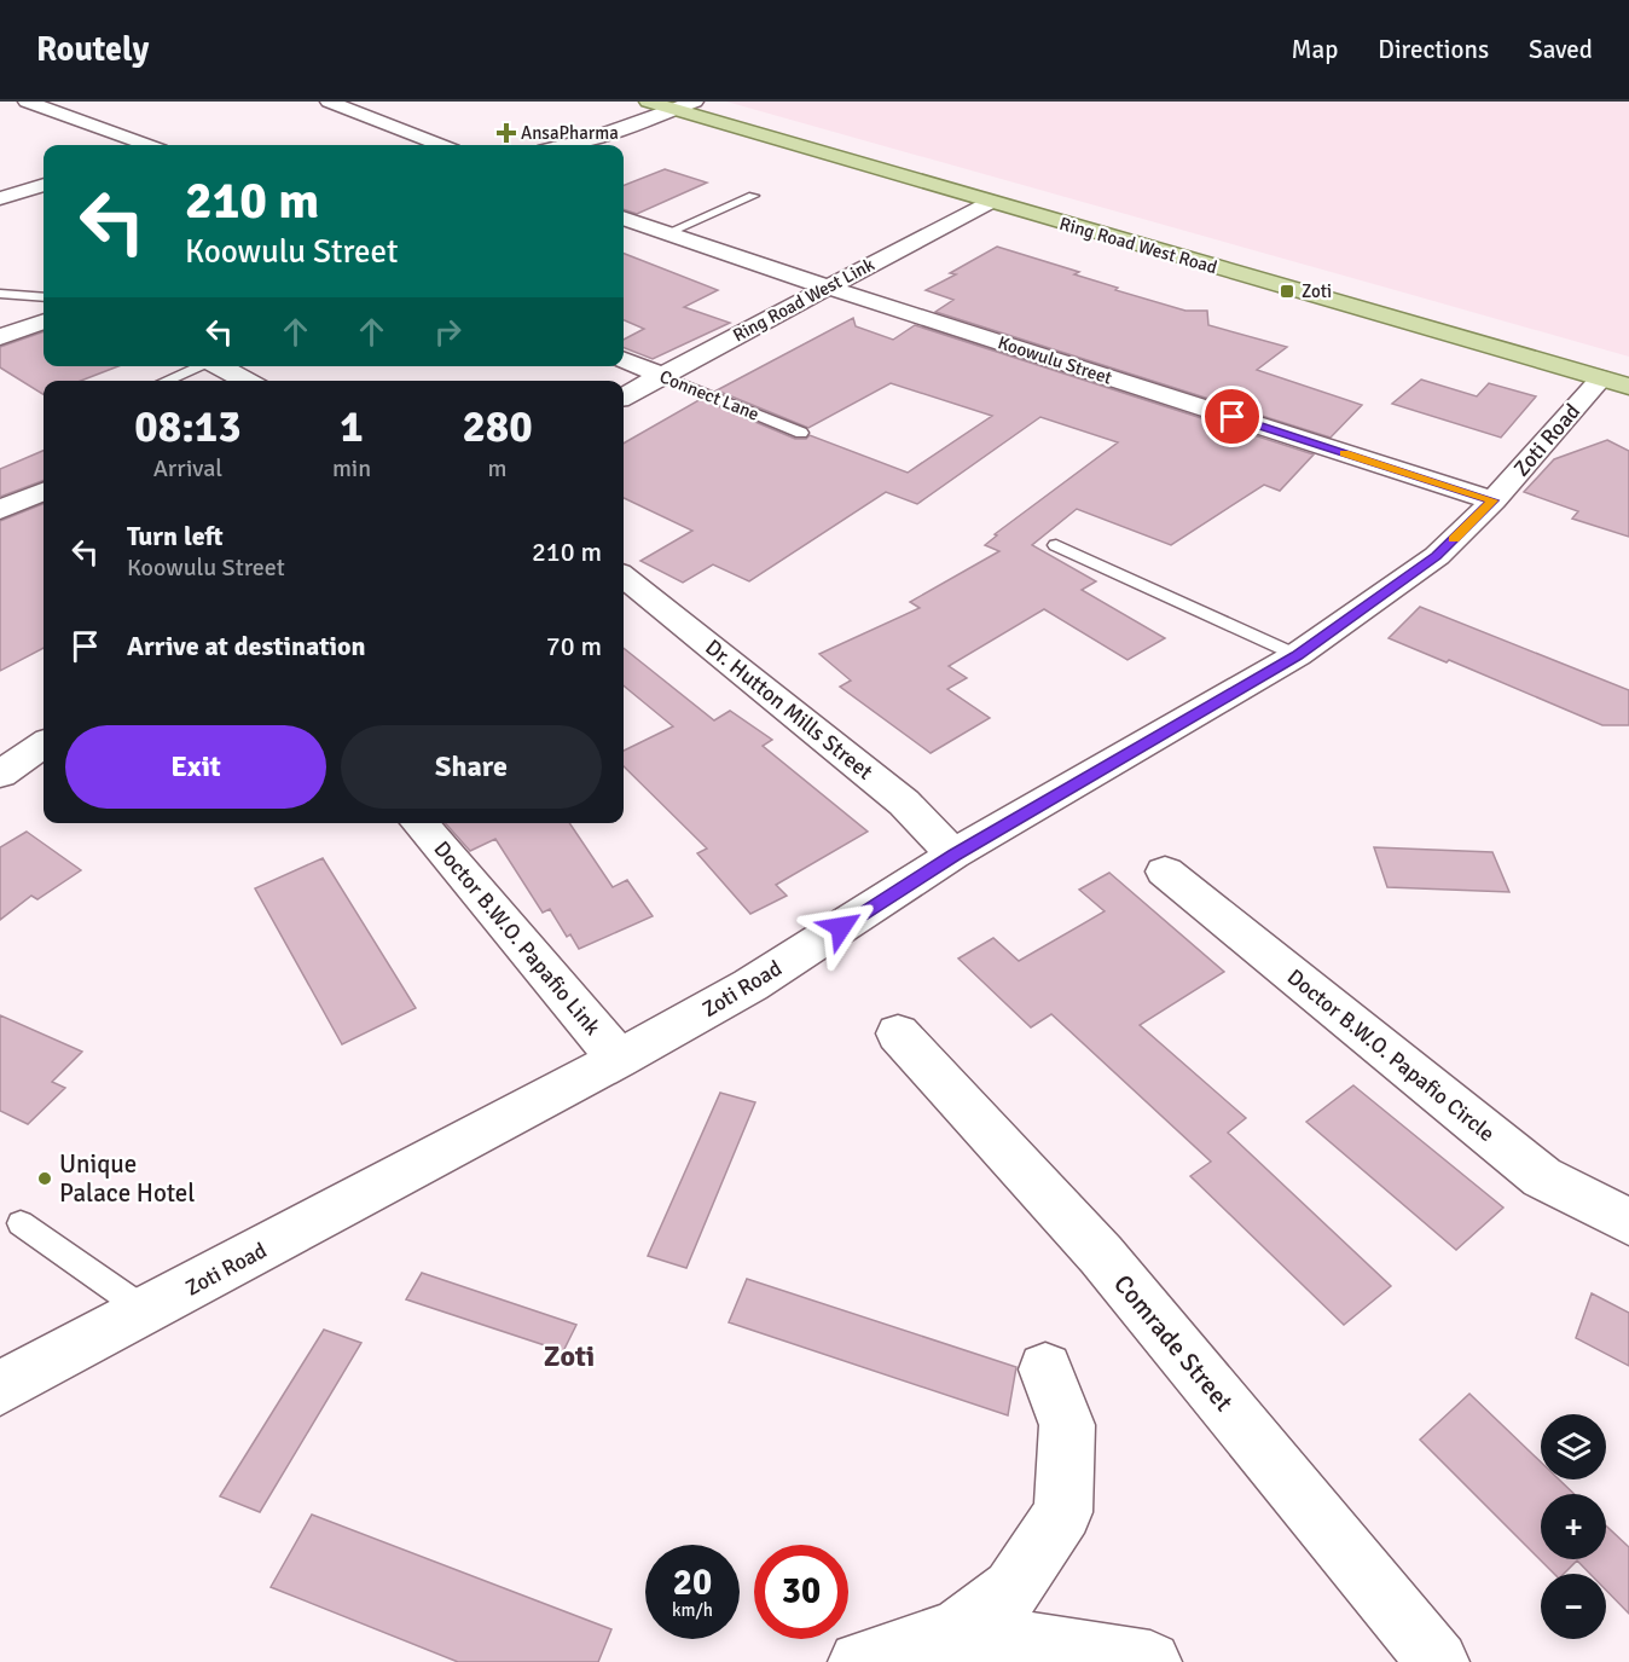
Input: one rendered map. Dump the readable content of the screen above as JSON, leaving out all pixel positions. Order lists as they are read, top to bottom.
{
  "streets": {
    "main road": ["Ring Road West Road"],
    "street": [
      "Ring Road West Link",
      "Koowulu Street",
      "Connect Lane",
      "Zoti Road",
      "Dr. Hutton Mills Street",
      "Doctor B.W.O. Papafio Link",
      "Doctor B.W.O. Papafio Circle",
      "Comrade Street"
    ]
  },
  "crossings": [
    ["Ring Road West Road", "Ring Road West Link"],
    ["Ring Road West Road", "Zoti Road"],
    ["Ring Road West Link", "Koowulu Street"],
    ["Ring Road West Link", "Connect Lane"],
    ["Koowulu Street", "Zoti Road"],
    ["Zoti Road", "Dr. Hutton Mills Street"],
    ["Zoti Road", "Doctor B.W.O. Papafio Link"]
  ],
  "districts": ["Zoti"],
  "places": {
    "health": ["AnsaPharma"],
    "transit": ["Zoti"],
    "other": ["Unique Palace Hotel"]
  },
  "page": {
    "header": "Routely",
    "nav": ["Map", "Directions", "Saved"],
    "turn": ["210 m", "Koowulu Street"],
    "eta": [
      "08:13",
      "Arrival",
      "1",
      "min",
      "280",
      "m"
    ],
    "list": [
      {
        "name": "Turn left",
        "note": "Koowulu Street",
        "value": "210 m"
      },
      {
        "name": "Arrive at destination",
        "value": "70 m"
      }
    ],
    "buttons": ["Exit", "Share"],
    "map_buttons": ["+", "−"],
    "speed": "20 km/h",
    "limit": "30"
  }
}
